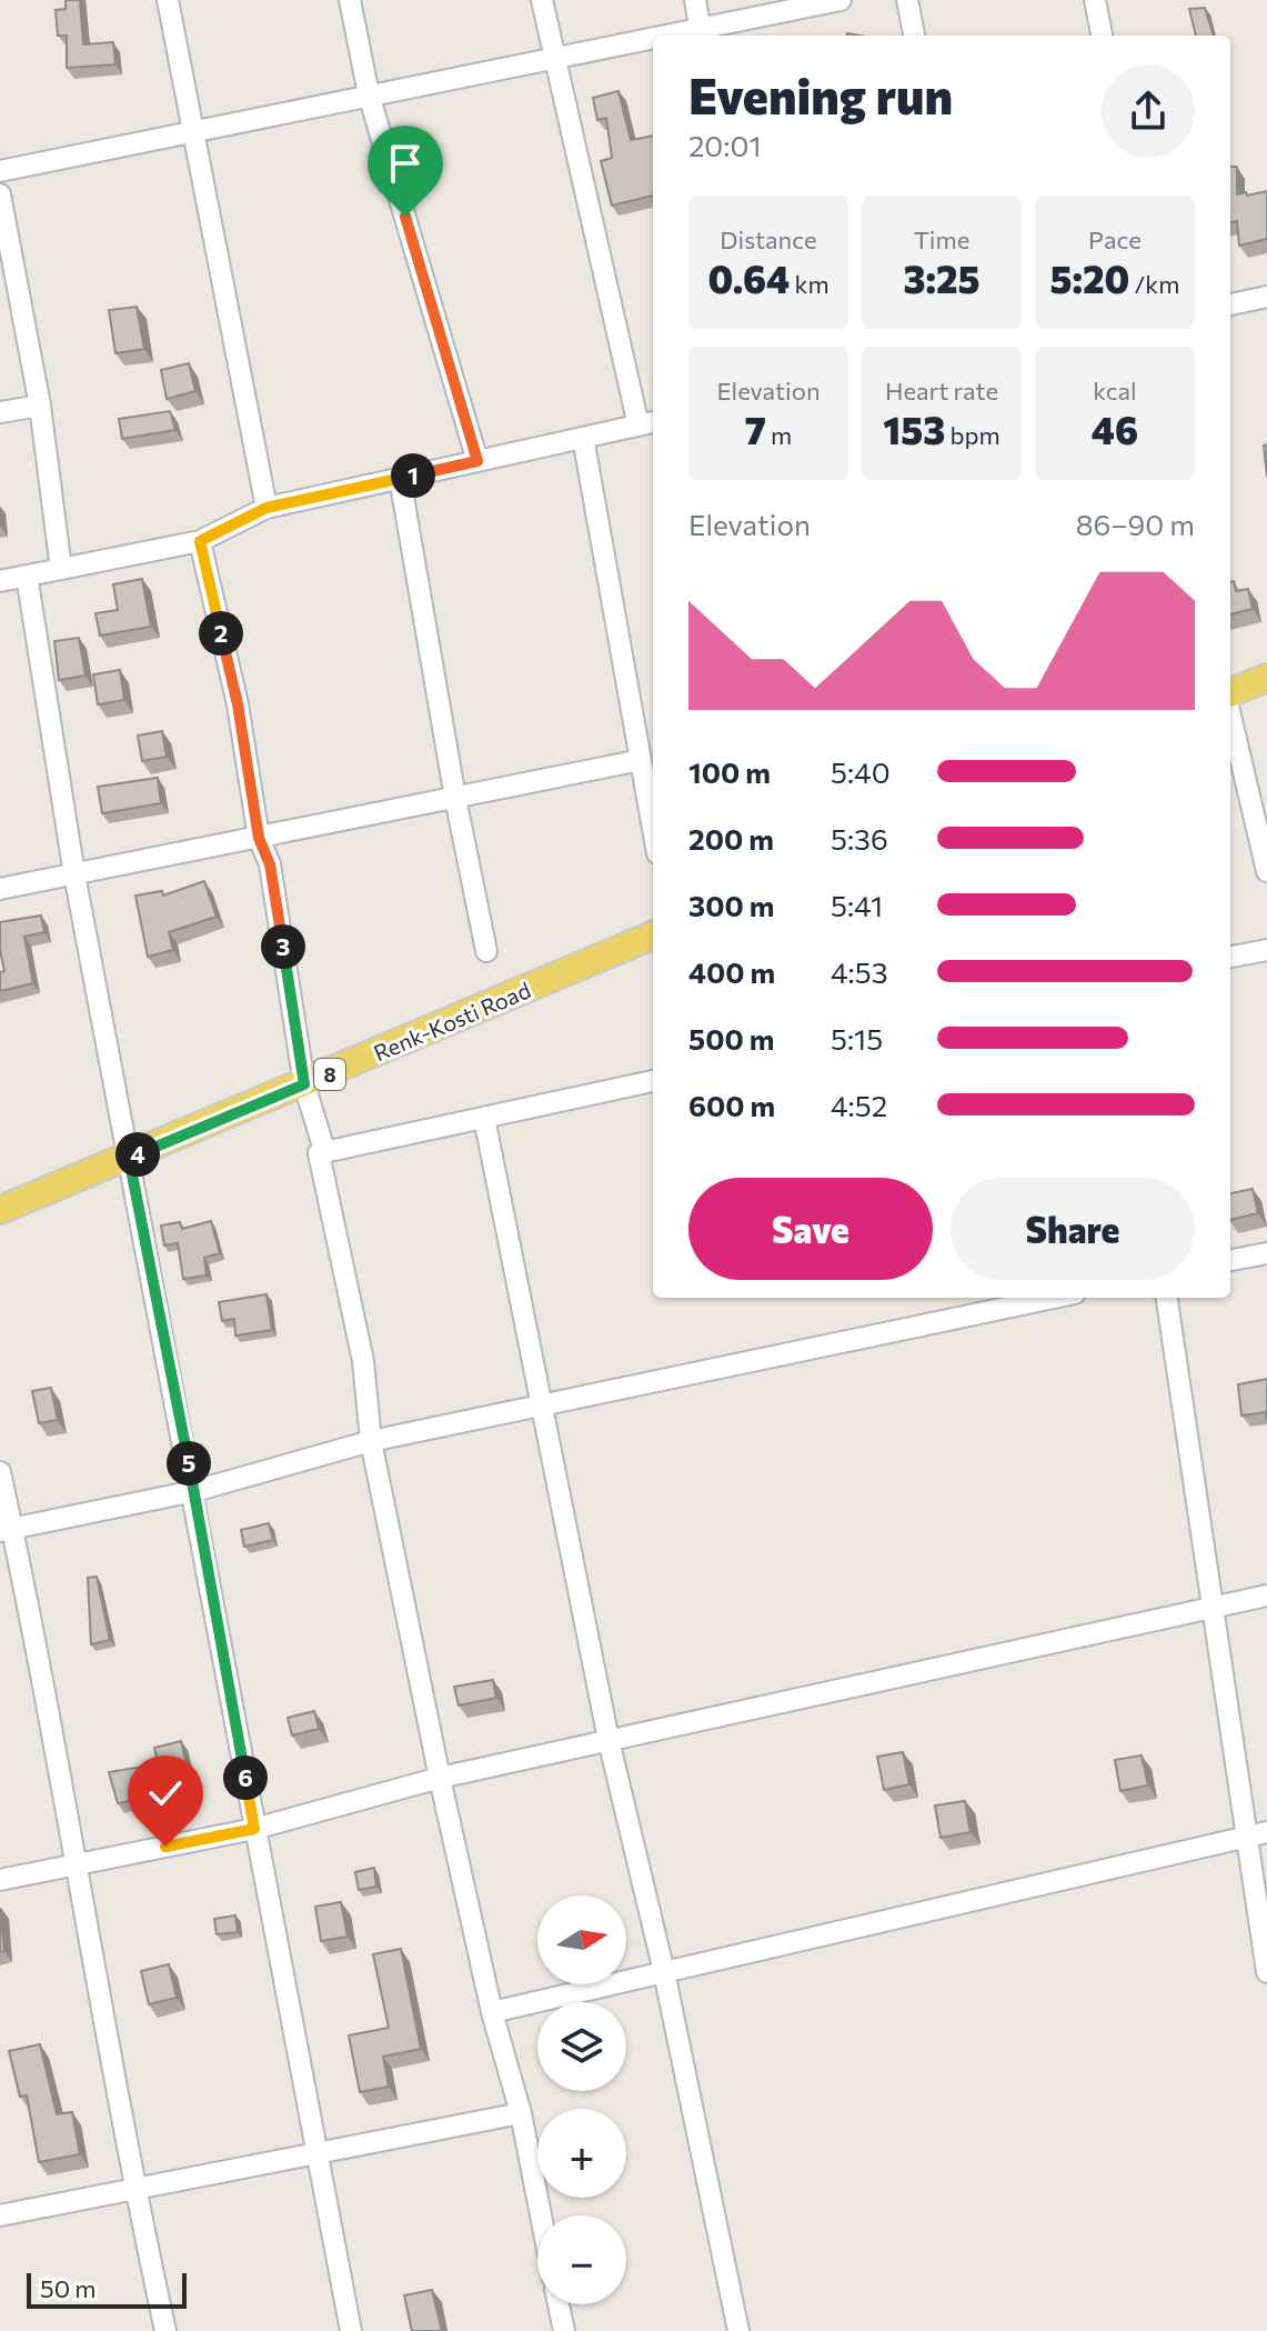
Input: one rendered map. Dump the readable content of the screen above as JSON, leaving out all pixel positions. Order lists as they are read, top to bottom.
{
  "streets": {
    "main road": ["Renk-Kosti Road", "8"]
  },
  "scale_bar": "50 m",
  "north": "right",
  "page": {
    "heading": ["Evening run", "20:01"],
    "stats": [
      ["Distance", "0.64 km"],
      ["Time", "3:25"],
      ["Pace", "5:20 /km"],
      ["Elevation", "7 m"],
      ["Heart rate", "153 bpm"],
      ["kcal", "46"]
    ],
    "pins": [
      "1",
      "2",
      "3",
      "4",
      "5",
      "6"
    ],
    "chart": ["Elevation", "86–90 m"],
    "list": [
      {
        "name": "100 m",
        "note": "5:40"
      },
      {
        "name": "200 m",
        "note": "5:36"
      },
      {
        "name": "300 m",
        "note": "5:41"
      },
      {
        "name": "400 m",
        "note": "4:53"
      },
      {
        "name": "500 m",
        "note": "5:15"
      },
      {
        "name": "600 m",
        "note": "4:52"
      }
    ],
    "buttons": ["Save", "Share"],
    "map_buttons": ["+", "−"],
    "scale": "50 m"
  }
}
